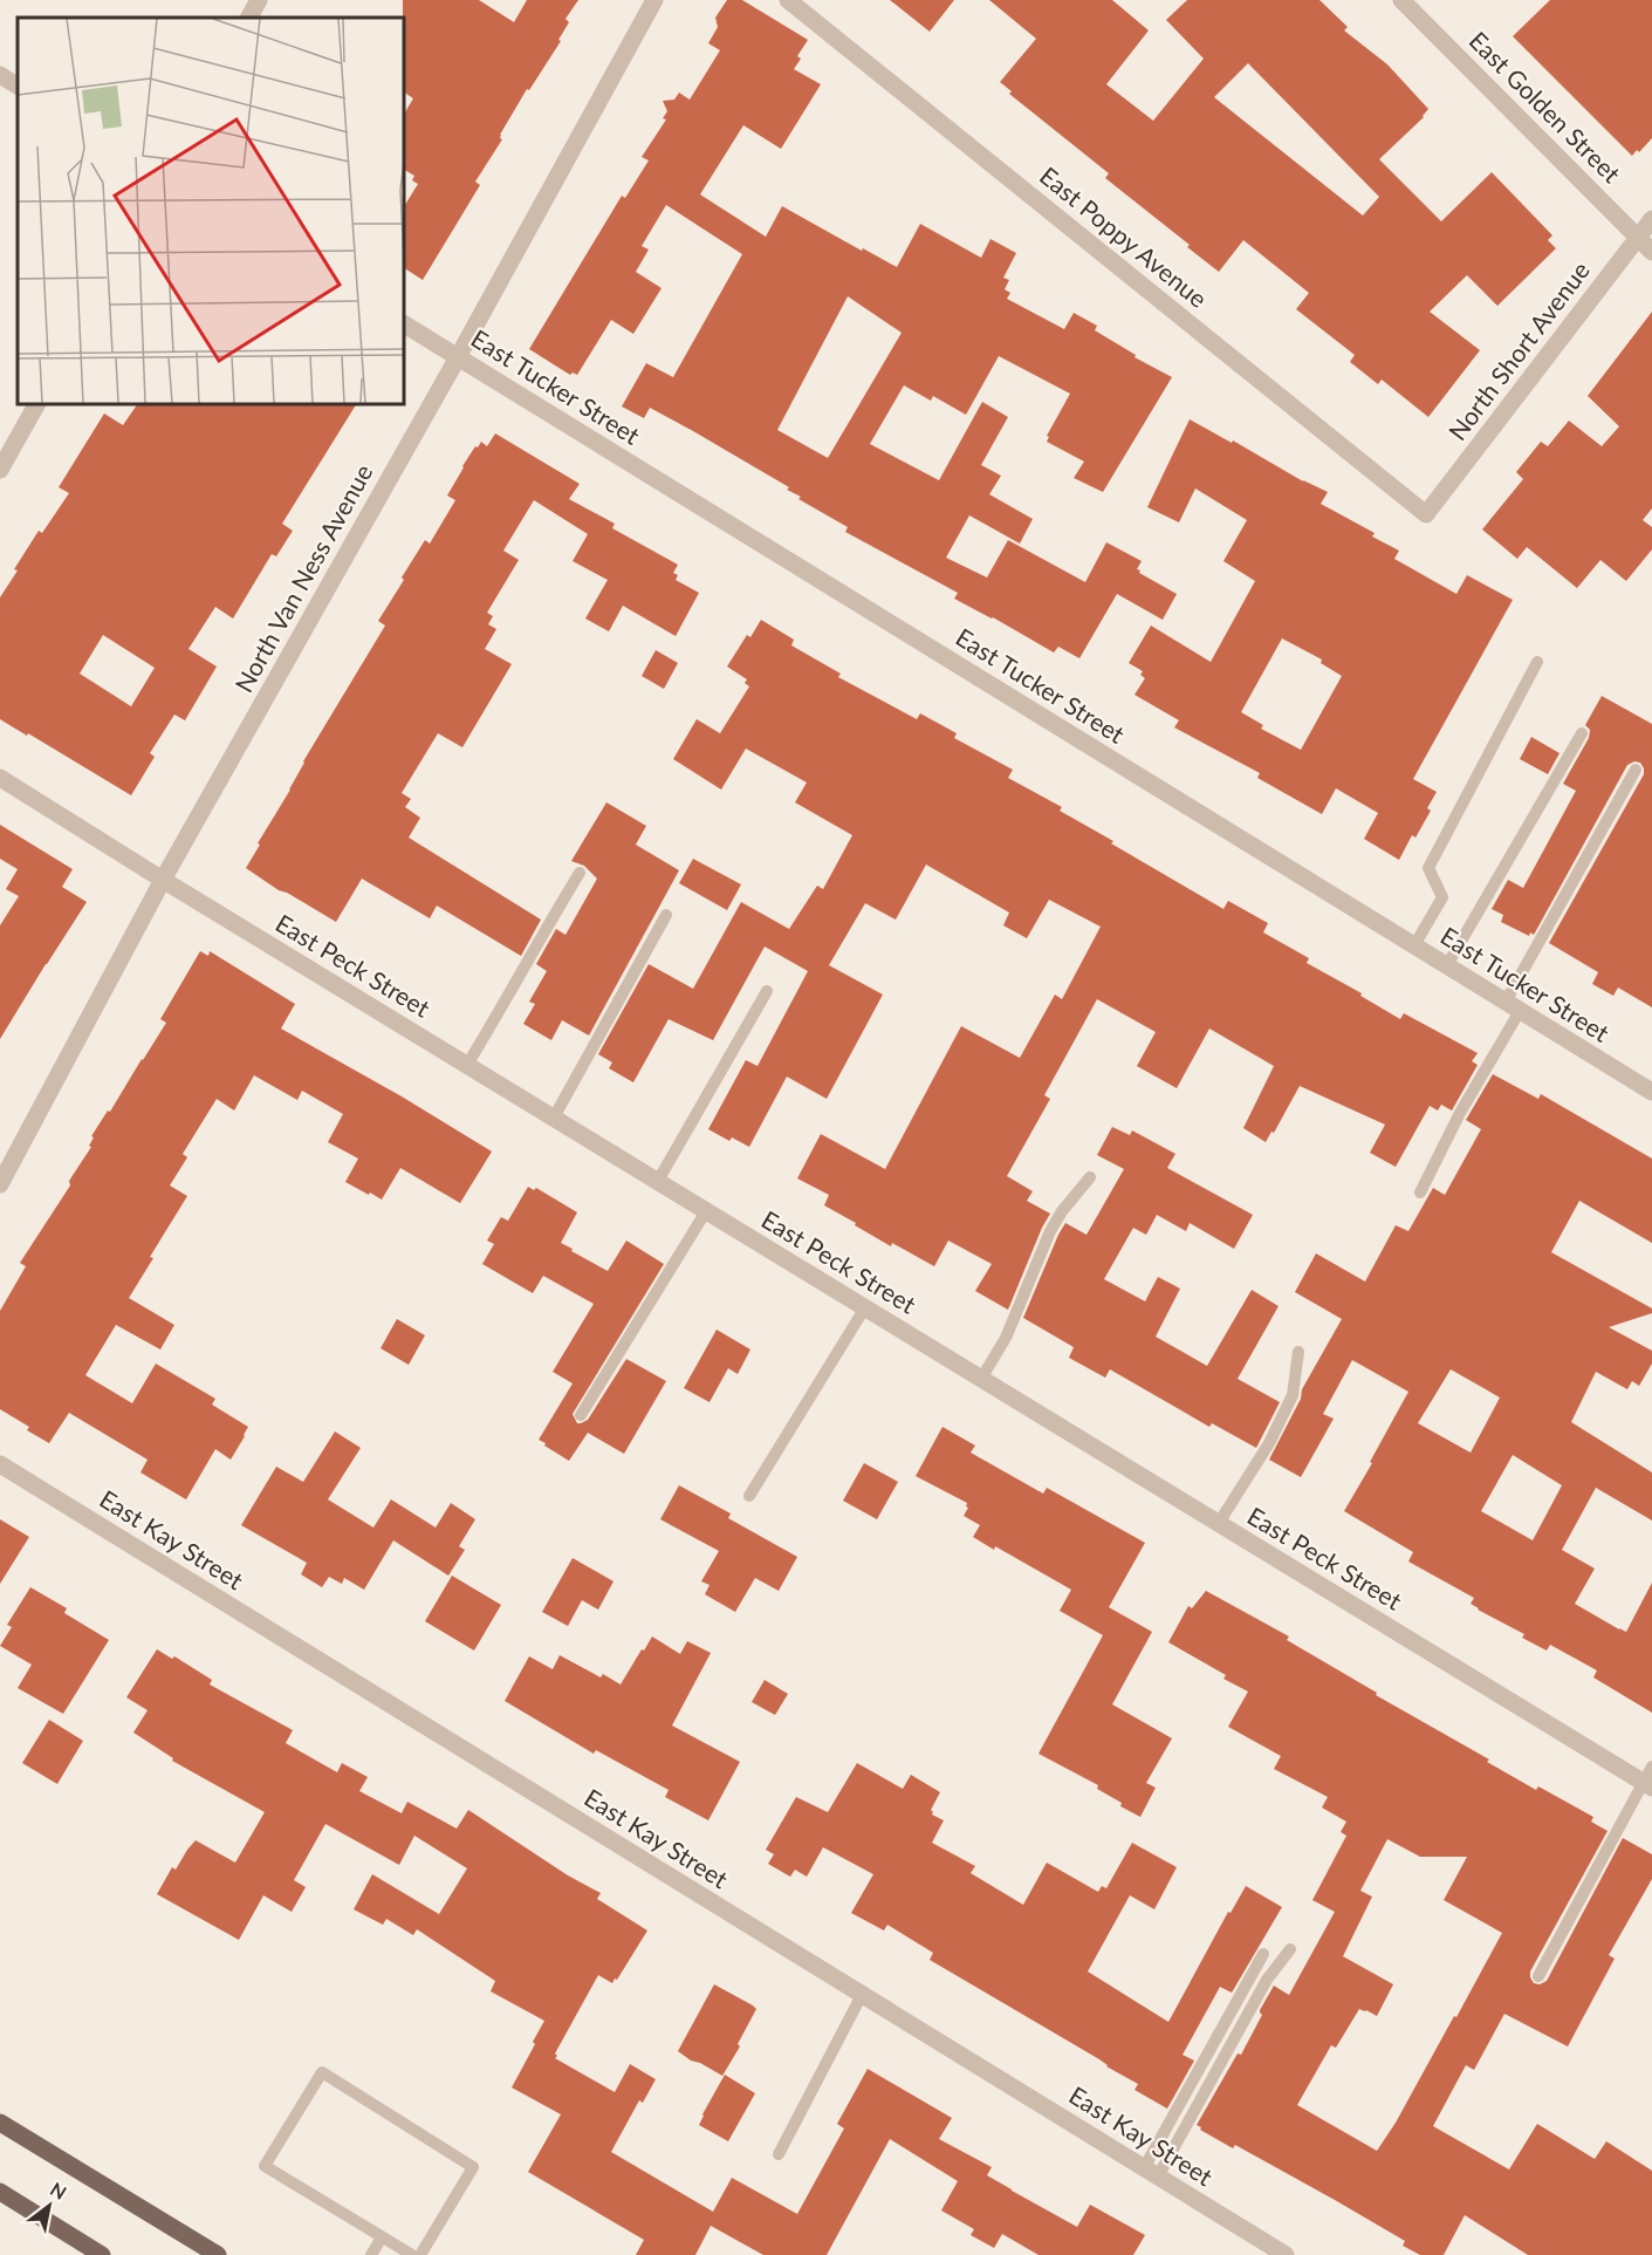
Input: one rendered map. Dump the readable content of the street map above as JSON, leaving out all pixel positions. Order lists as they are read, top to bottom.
{
  "streets": {
    "street": [
      "East Golden Street",
      "East Poppy Avenue",
      "North Short Avenue",
      "East Tucker Street",
      "North Van Ness Avenue",
      "East Peck Street",
      "East Kay Street"
    ]
  },
  "crossings": [
    ["East Golden Street", "North Short Avenue"],
    ["East Poppy Avenue", "North Short Avenue"],
    ["East Tucker Street", "North Van Ness Avenue"],
    ["North Van Ness Avenue", "East Peck Street"]
  ],
  "north": "top right"
}
